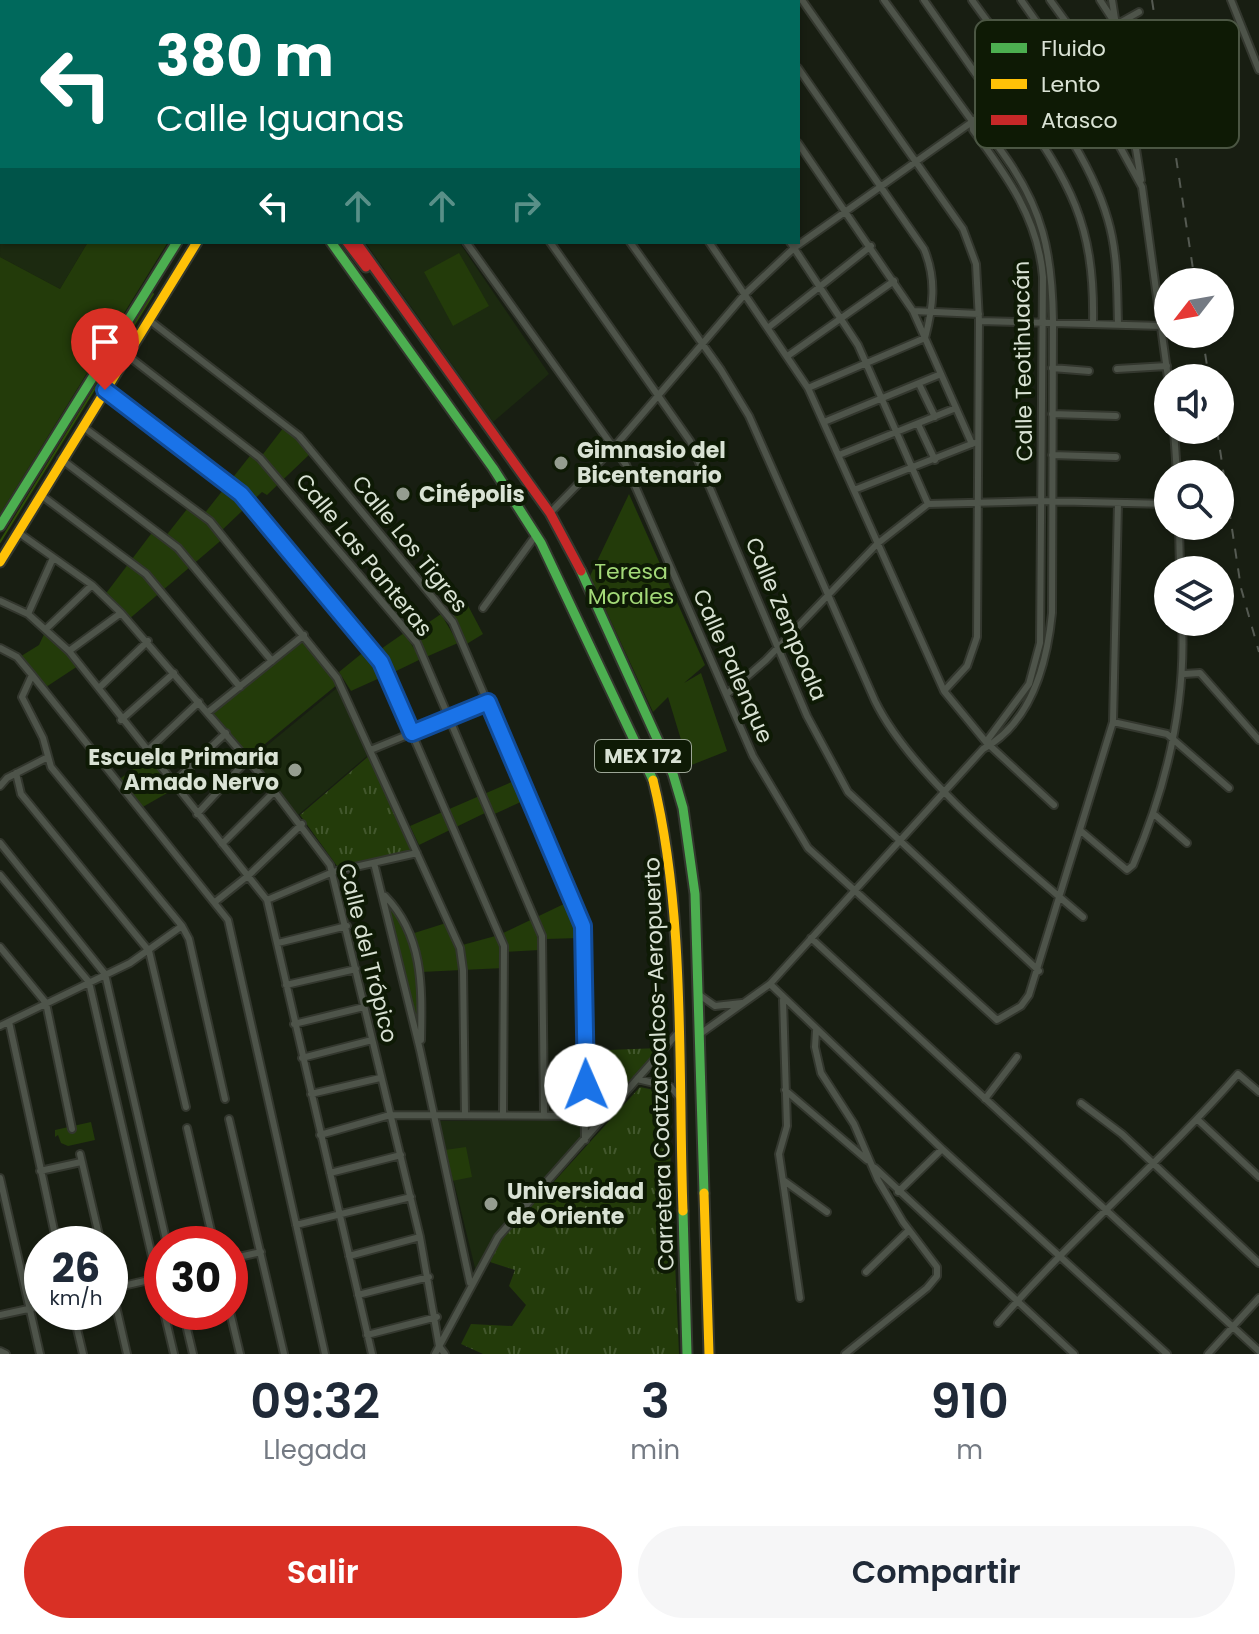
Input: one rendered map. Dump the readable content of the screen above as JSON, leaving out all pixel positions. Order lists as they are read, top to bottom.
{
  "streets": {
    "main road": ["MEX 172", "Carretera Coatzacoalcos-Aeropuerto"],
    "street": [
      "Calle Teotihuacán",
      "Calle Los Tigres",
      "Calle Las Panteras",
      "Calle Zempoala",
      "Calle Palenque",
      "Calle del Trópico"
    ]
  },
  "crossings": [
    ["Calle Teotihuacán", "Calle Zempoala"],
    ["Calle Teotihuacán", "Calle Palenque"],
    ["Calle Teotihuacán", "Carretera Coatzacoalcos-Aeropuerto"],
    ["Calle Zempoala", "Calle Palenque"]
  ],
  "parks": ["Teresa Morales"],
  "places": [
    "Gimnasio del Bicentenario",
    "Cinépolis",
    "Escuela Primaria Amado Nervo",
    "Universidad de Oriente"
  ],
  "legend": ["Fluido", "Lento", "Atasco"],
  "north": "bottom left",
  "page": {
    "turn": ["380 m", "Calle Iguanas"],
    "speed": "26 km/h",
    "limit": "30",
    "eta": [
      "09:32",
      "Llegada",
      "3",
      "min",
      "910",
      "m"
    ],
    "buttons": ["Salir", "Compartir"]
  }
}
